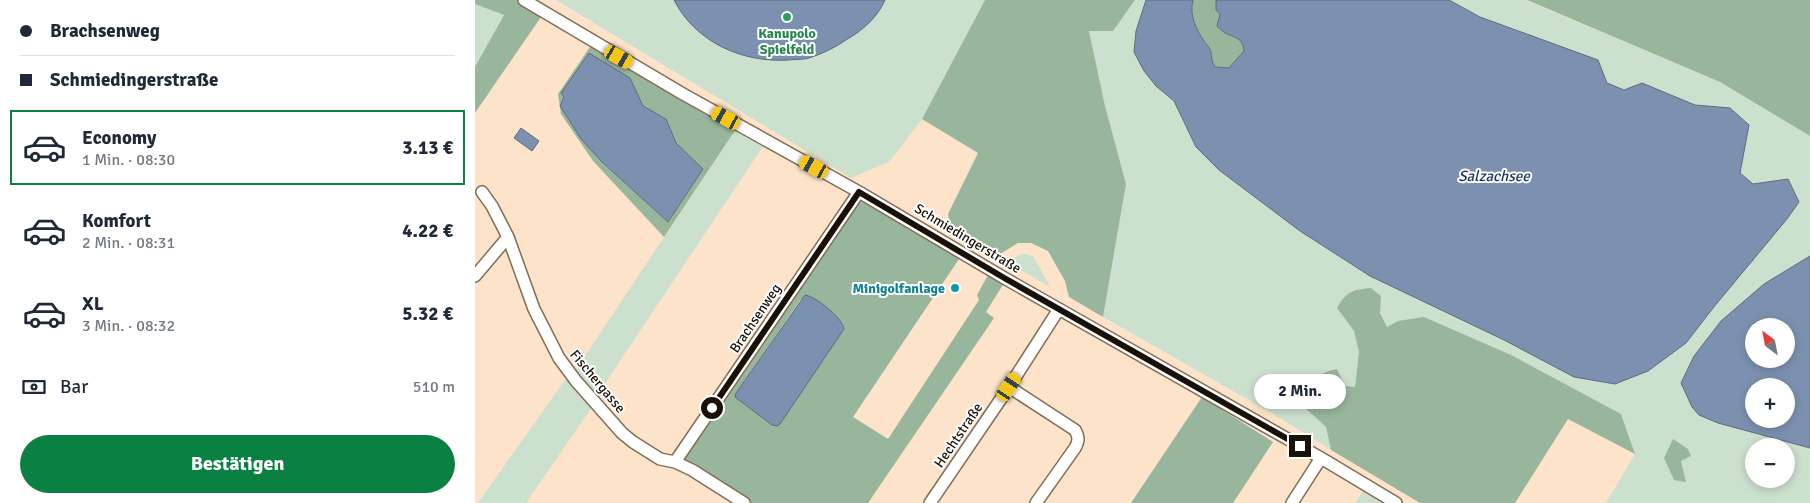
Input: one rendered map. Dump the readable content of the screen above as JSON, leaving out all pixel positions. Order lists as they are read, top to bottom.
{
  "streets": {
    "street": [
      "Schmiedingerstraße",
      "Brachsenweg",
      "Fischergasse",
      "Hechtstraße"
    ]
  },
  "crossings": [
    ["Schmiedingerstraße", "Brachsenweg"],
    ["Schmiedingerstraße", "Hechtstraße"],
    ["Brachsenweg", "Fischergasse"]
  ],
  "water": ["Salzachsee"],
  "places": ["Kanupolo Spielfeld", "Minigolfanlage"],
  "north": "top left",
  "page": {
    "banner": ["Brachsenweg", "Schmiedingerstraße"],
    "list": [
      {
        "name": "Economy",
        "note": "1 Min. · 08:30",
        "value": "3.13 €"
      },
      {
        "name": "Komfort",
        "note": "2 Min. · 08:31",
        "value": "4.22 €"
      },
      {
        "name": "XL",
        "note": "3 Min. · 08:32",
        "value": "5.32 €"
      }
    ],
    "map_buttons": ["+", "−"],
    "pay": ["Bar", "510 m"],
    "bubble": "2 Min.",
    "buttons": "Bestätigen"
  }
}
